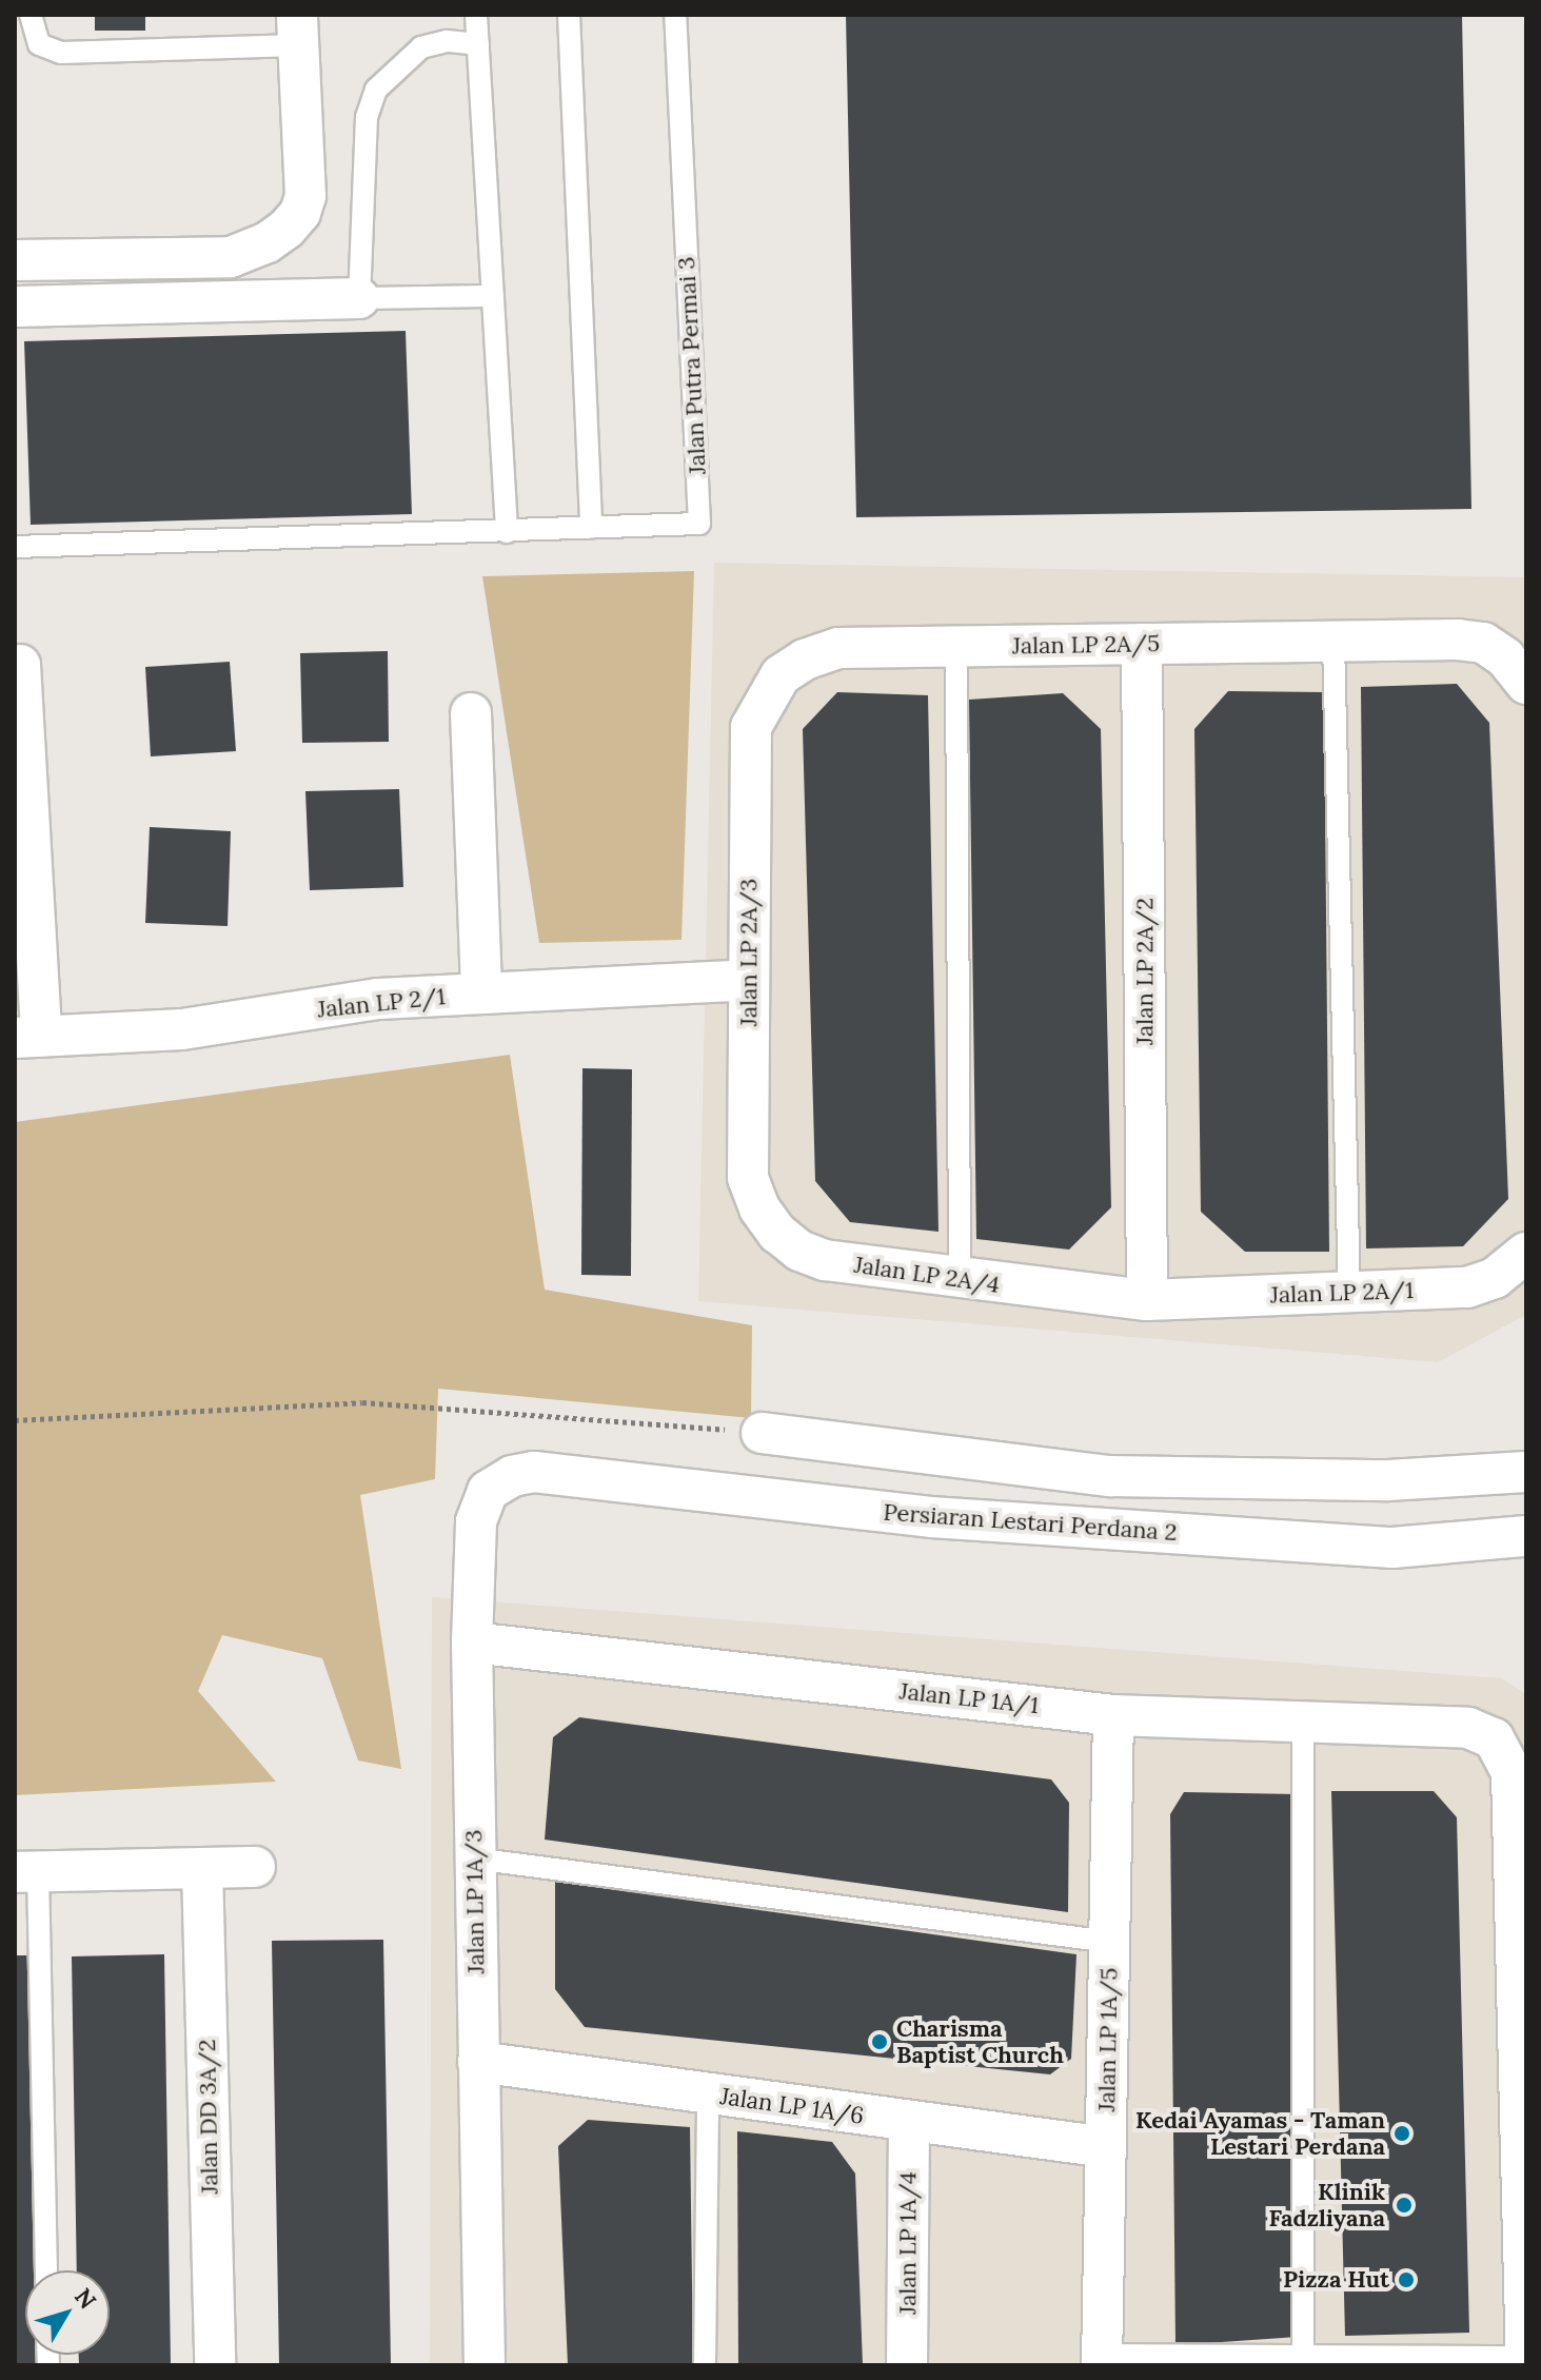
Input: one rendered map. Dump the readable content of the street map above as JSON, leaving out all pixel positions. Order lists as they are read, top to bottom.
{
  "streets": {
    "street": [
      "Jalan LP 2A/5",
      "Jalan LP 2A/3",
      "Jalan LP 2A/2",
      "Jalan LP 2/1",
      "Jalan LP 2A/4",
      "Jalan LP 2A/1",
      "Persiaran Lestari Perdana 2",
      "Jalan LP 1A/1",
      "Jalan LP 1A/3",
      "Jalan LP 1A/5",
      "Jalan LP 1A/6",
      "Jalan DD 3A/2",
      "Jalan LP 1A/4"
    ],
    "lane": ["Jalan Putra Permai 3"]
  },
  "crossings": [
    ["Jalan LP 2A/5", "Jalan LP 2A/3"],
    ["Jalan LP 2A/5", "Jalan LP 2A/2"],
    ["Jalan LP 2A/3", "Jalan LP 2/1"],
    ["Jalan LP 2A/3", "Jalan LP 2A/4"],
    ["Jalan LP 2A/2", "Jalan LP 2A/4"],
    ["Jalan LP 2A/2", "Jalan LP 2A/1"],
    ["Jalan LP 2A/4", "Jalan LP 2A/1"],
    ["Persiaran Lestari Perdana 2", "Jalan LP 1A/3"],
    ["Jalan LP 1A/1", "Jalan LP 1A/3"],
    ["Jalan LP 1A/1", "Jalan LP 1A/5"],
    ["Jalan LP 1A/3", "Jalan LP 1A/6"],
    ["Jalan LP 1A/5", "Jalan LP 1A/6"],
    ["Jalan LP 1A/6", "Jalan LP 1A/4"]
  ],
  "places": [
    "Charisma Baptist Church",
    "Kedai Ayamas - Taman Lestari Perdana",
    "Klinik Fadzliyana",
    "Pizza Hut"
  ],
  "north": "top right"
}
